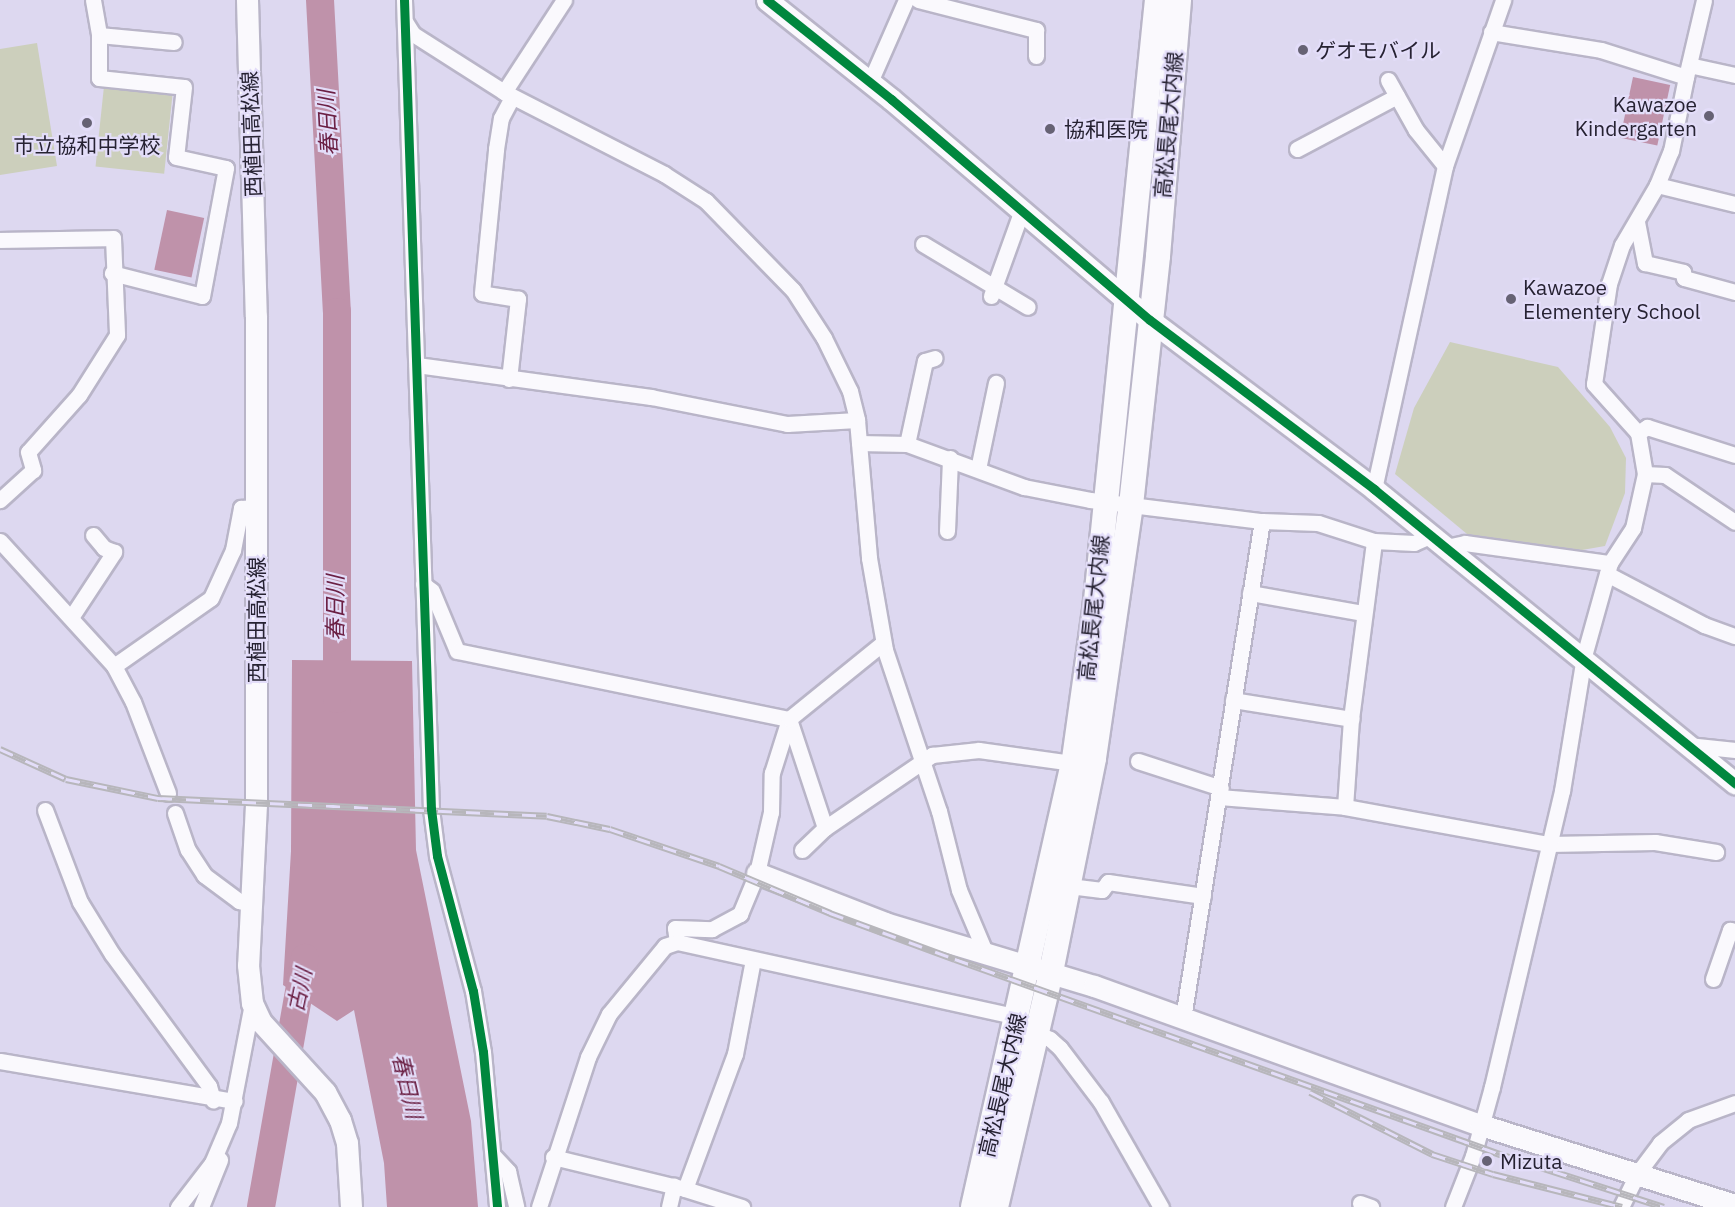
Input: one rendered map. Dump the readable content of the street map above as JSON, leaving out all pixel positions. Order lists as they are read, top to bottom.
{
  "streets": {
    "main road": ["高松長尾大内線"],
    "street": ["西植田高松線"]
  },
  "water": ["春日川", "古川"],
  "places": [
    "ゲオモバイル",
    "Kawazoe Kindergarten",
    "市立協和中学校",
    "協和医院",
    "Kawazoe Elementery School",
    "Mizuta"
  ]
}
